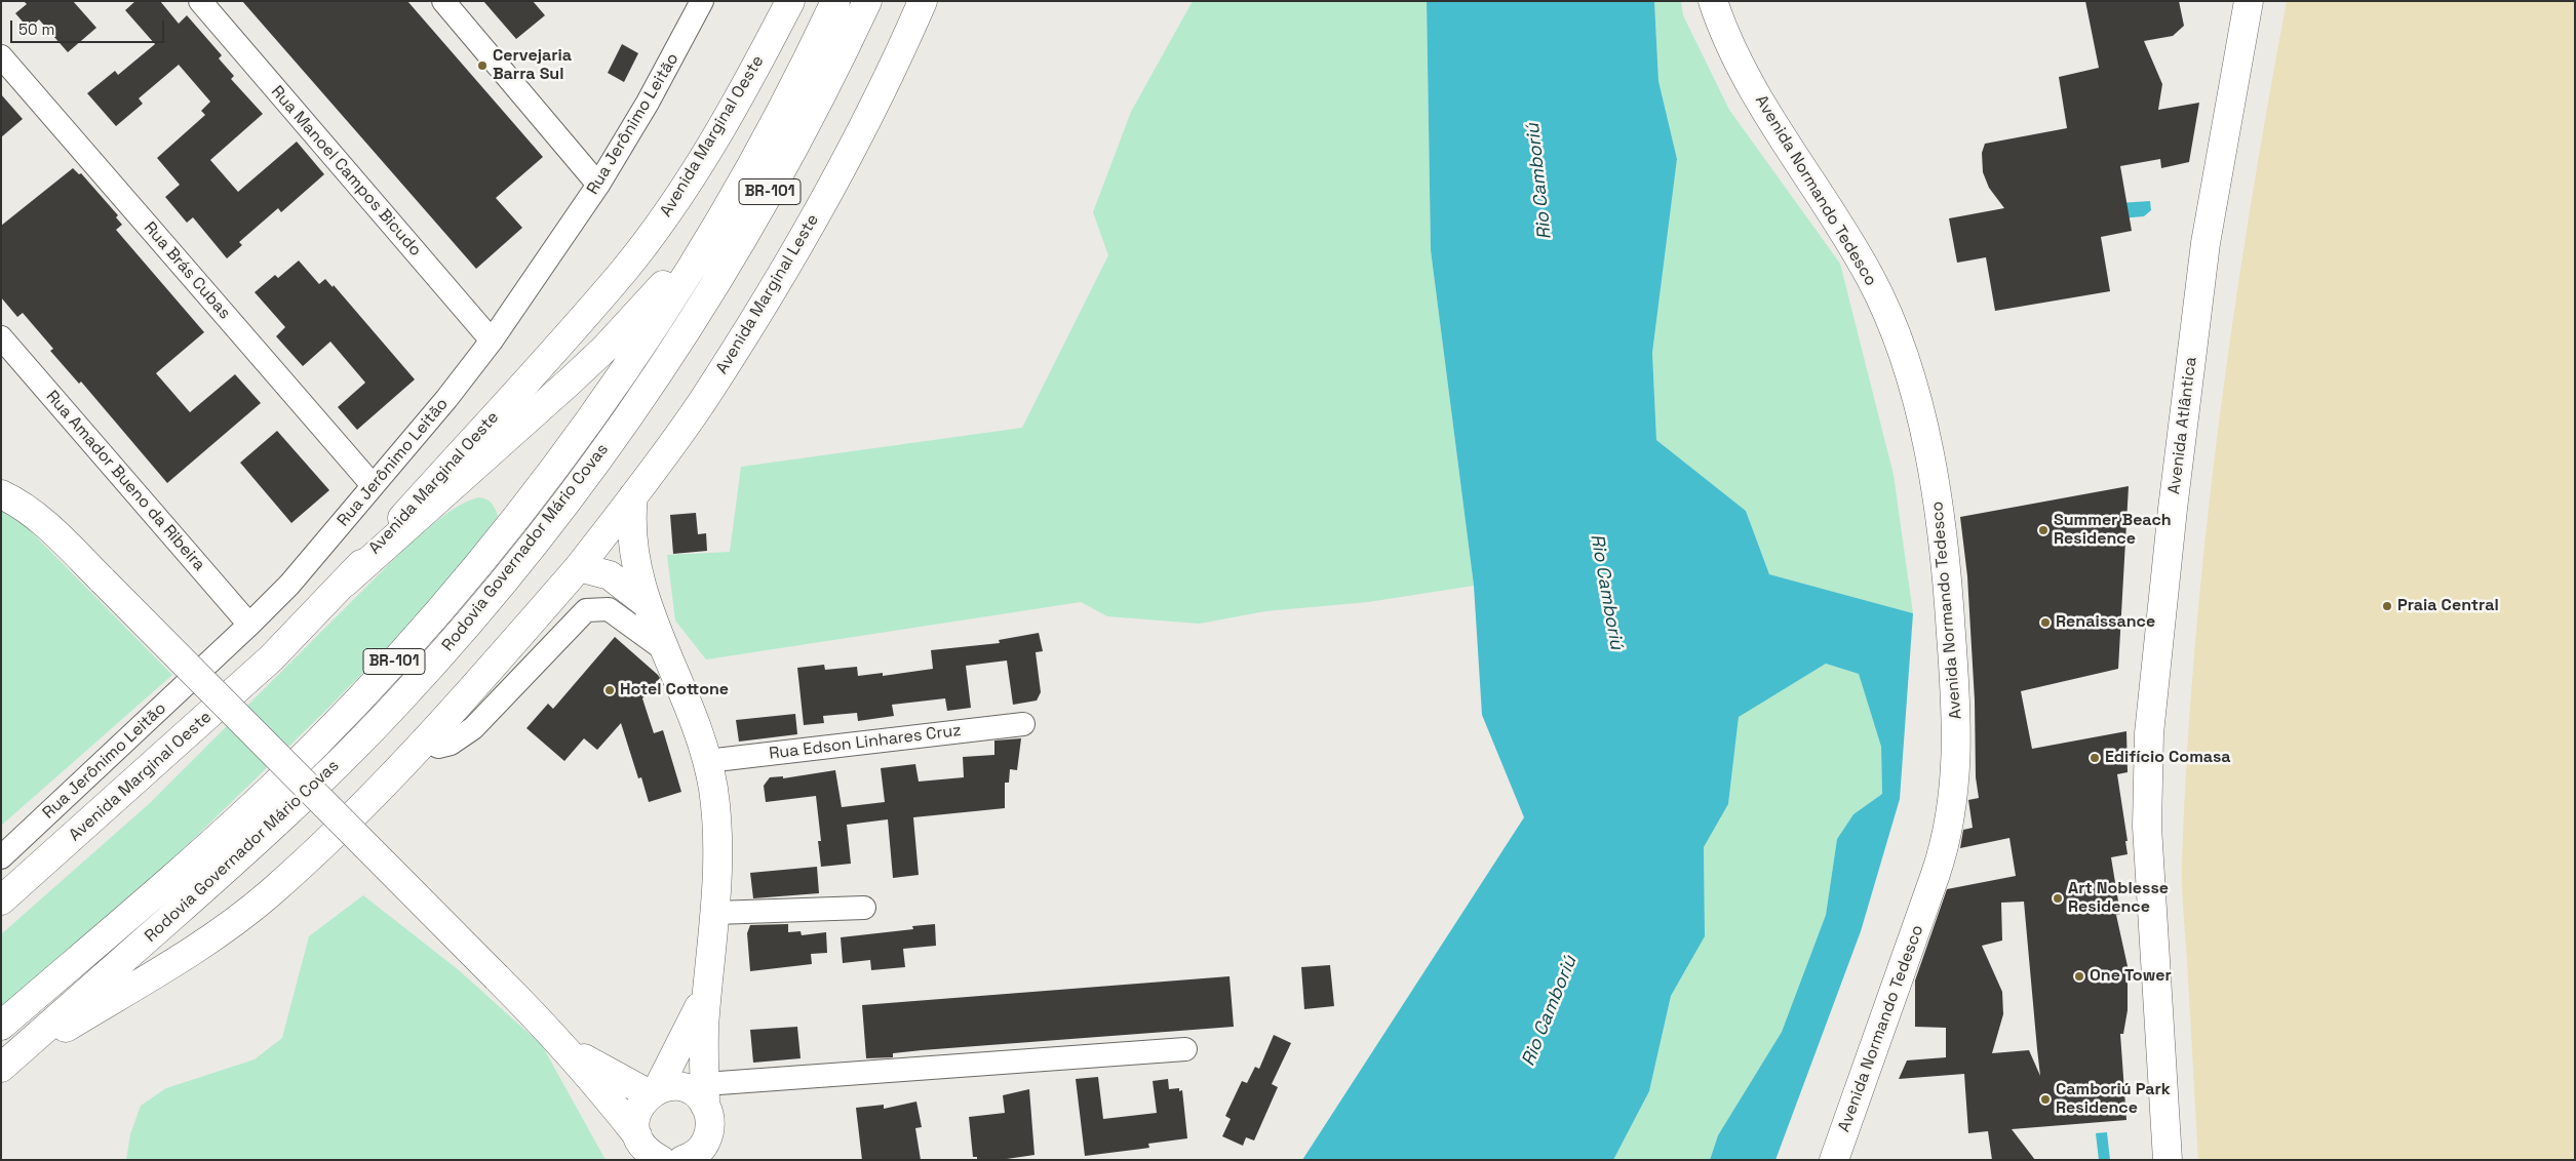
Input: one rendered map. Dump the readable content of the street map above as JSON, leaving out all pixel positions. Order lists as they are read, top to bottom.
{
  "streets": {
    "main road": [
      "Avenida Marginal Oeste",
      "Avenida Normando Tedesco",
      "BR-101",
      "Avenida Marginal Leste",
      "Avenida Atlântica",
      "Rodovia Governador Mário Covas"
    ],
    "street": [
      "Rua Jerônimo Leitão",
      "Rua Manoel Campos Bicudo",
      "Rua Brás Cubas",
      "Rua Amador Bueno da Ribeira",
      "Rua Edson Linhares Cruz"
    ]
  },
  "crossings": [
    ["Rua Jerônimo Leitão", "Rua Manoel Campos Bicudo"],
    ["Rua Jerônimo Leitão", "Rua Brás Cubas"],
    ["Rua Jerônimo Leitão", "Rua Amador Bueno da Ribeira"],
    ["Avenida Marginal Leste", "Rodovia Governador Mário Covas"]
  ],
  "water": ["Rio Camboriú"],
  "places": [
    "Cervejaria Barra Sul",
    "Summer Beach Residence",
    "Praia Central",
    "Renaissance",
    "Hotel Cottone",
    "Edifício Comasa",
    "Art Noblesse Residence",
    "One Tower",
    "Camboriú Park Residence"
  ],
  "scale_bar": "50 m"
}
